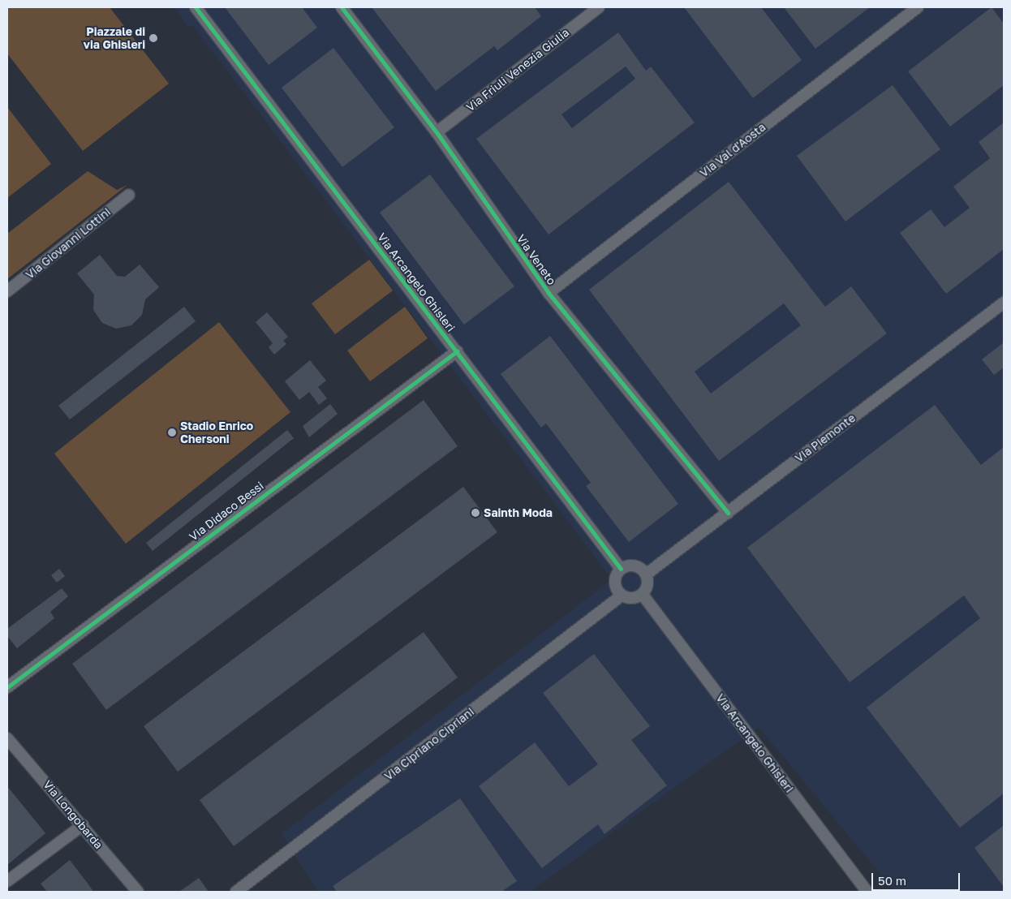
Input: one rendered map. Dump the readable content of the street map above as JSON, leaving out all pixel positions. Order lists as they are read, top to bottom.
{
  "streets": {
    "street": [
      "Via Friuli Venezia Giulia",
      "Via Val d'Aosta",
      "Via Giovanni Lottini",
      "Via Veneto",
      "Via Arcangelo Ghisleri",
      "Via Piemonte",
      "Via Didaco Bessi",
      "Via Cipriano Cipriani",
      "Via Longobarda"
    ]
  },
  "crossings": [
    ["Via Friuli Venezia Giulia", "Via Veneto"],
    ["Via Val d'Aosta", "Via Veneto"],
    ["Via Veneto", "Via Piemonte"],
    ["Via Arcangelo Ghisleri", "Via Piemonte"],
    ["Via Arcangelo Ghisleri", "Via Didaco Bessi"],
    ["Via Arcangelo Ghisleri", "Via Cipriano Cipriani"],
    ["Via Piemonte", "Via Cipriano Cipriani"]
  ],
  "places": ["Piazzale di via Ghisleri", "Stadio Enrico Chersoni", "Sainth Moda"],
  "scale_bar": "50 m"
}
